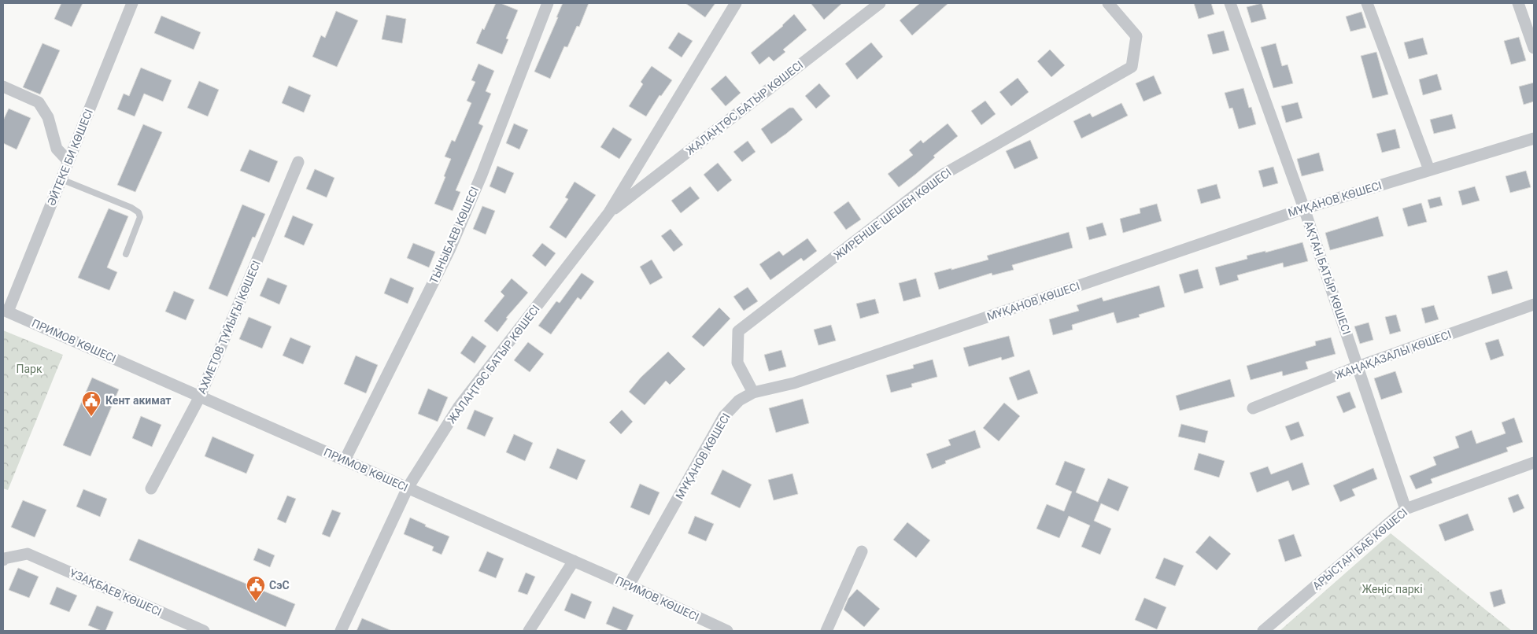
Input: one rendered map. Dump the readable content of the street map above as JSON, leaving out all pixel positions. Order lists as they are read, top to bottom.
{
  "streets": {
    "street": [
      "ЖАЛАҢТӨС БАТЫР КӨШЕСІ",
      "ӘЙТЕКЕ БИ КӨШЕСІ",
      "МҰҚАНОВ КӨШЕСІ",
      "ЖИРЕНШЕ ШЕШЕН КӨШЕСІ",
      "ТЫНЫБАЕВ КӨШЕСІ",
      "АҚТАН БАТЫР КӨШЕСІ",
      "АХМЕТОВ ТҰЙЫҒЫ КӨШЕСІ",
      "ПРИМОВ КӨШЕСІ",
      "ЖАҢАҚАЗАЛЫ КӨШЕСІ",
      "АРЫСТАН БАБ КӨШЕСІ",
      "ҰЗАҚБАЕВ КӨШЕСІ"
    ]
  },
  "crossings": [
    ["ЖАЛАҢТӨС БАТЫР КӨШЕСІ", "ПРИМОВ КӨШЕСІ"],
    ["ӘЙТЕКЕ БИ КӨШЕСІ", "ПРИМОВ КӨШЕСІ"],
    ["МҰҚАНОВ КӨШЕСІ", "ЖИРЕНШЕ ШЕШЕН КӨШЕСІ"],
    ["МҰҚАНОВ КӨШЕСІ", "АҚТАН БАТЫР КӨШЕСІ"],
    ["МҰҚАНОВ КӨШЕСІ", "ПРИМОВ КӨШЕСІ"],
    ["ТЫНЫБАЕВ КӨШЕСІ", "ПРИМОВ КӨШЕСІ"],
    ["АҚТАН БАТЫР КӨШЕСІ", "ЖАҢАҚАЗАЛЫ КӨШЕСІ"],
    ["АҚТАН БАТЫР КӨШЕСІ", "АРЫСТАН БАБ КӨШЕСІ"],
    ["АХМЕТОВ ТҰЙЫҒЫ КӨШЕСІ", "ПРИМОВ КӨШЕСІ"]
  ],
  "parks": ["Парк", "Жеңіс паркі"],
  "places": {
    "public building": ["Кент акимат", "СэС"]
  }
}
